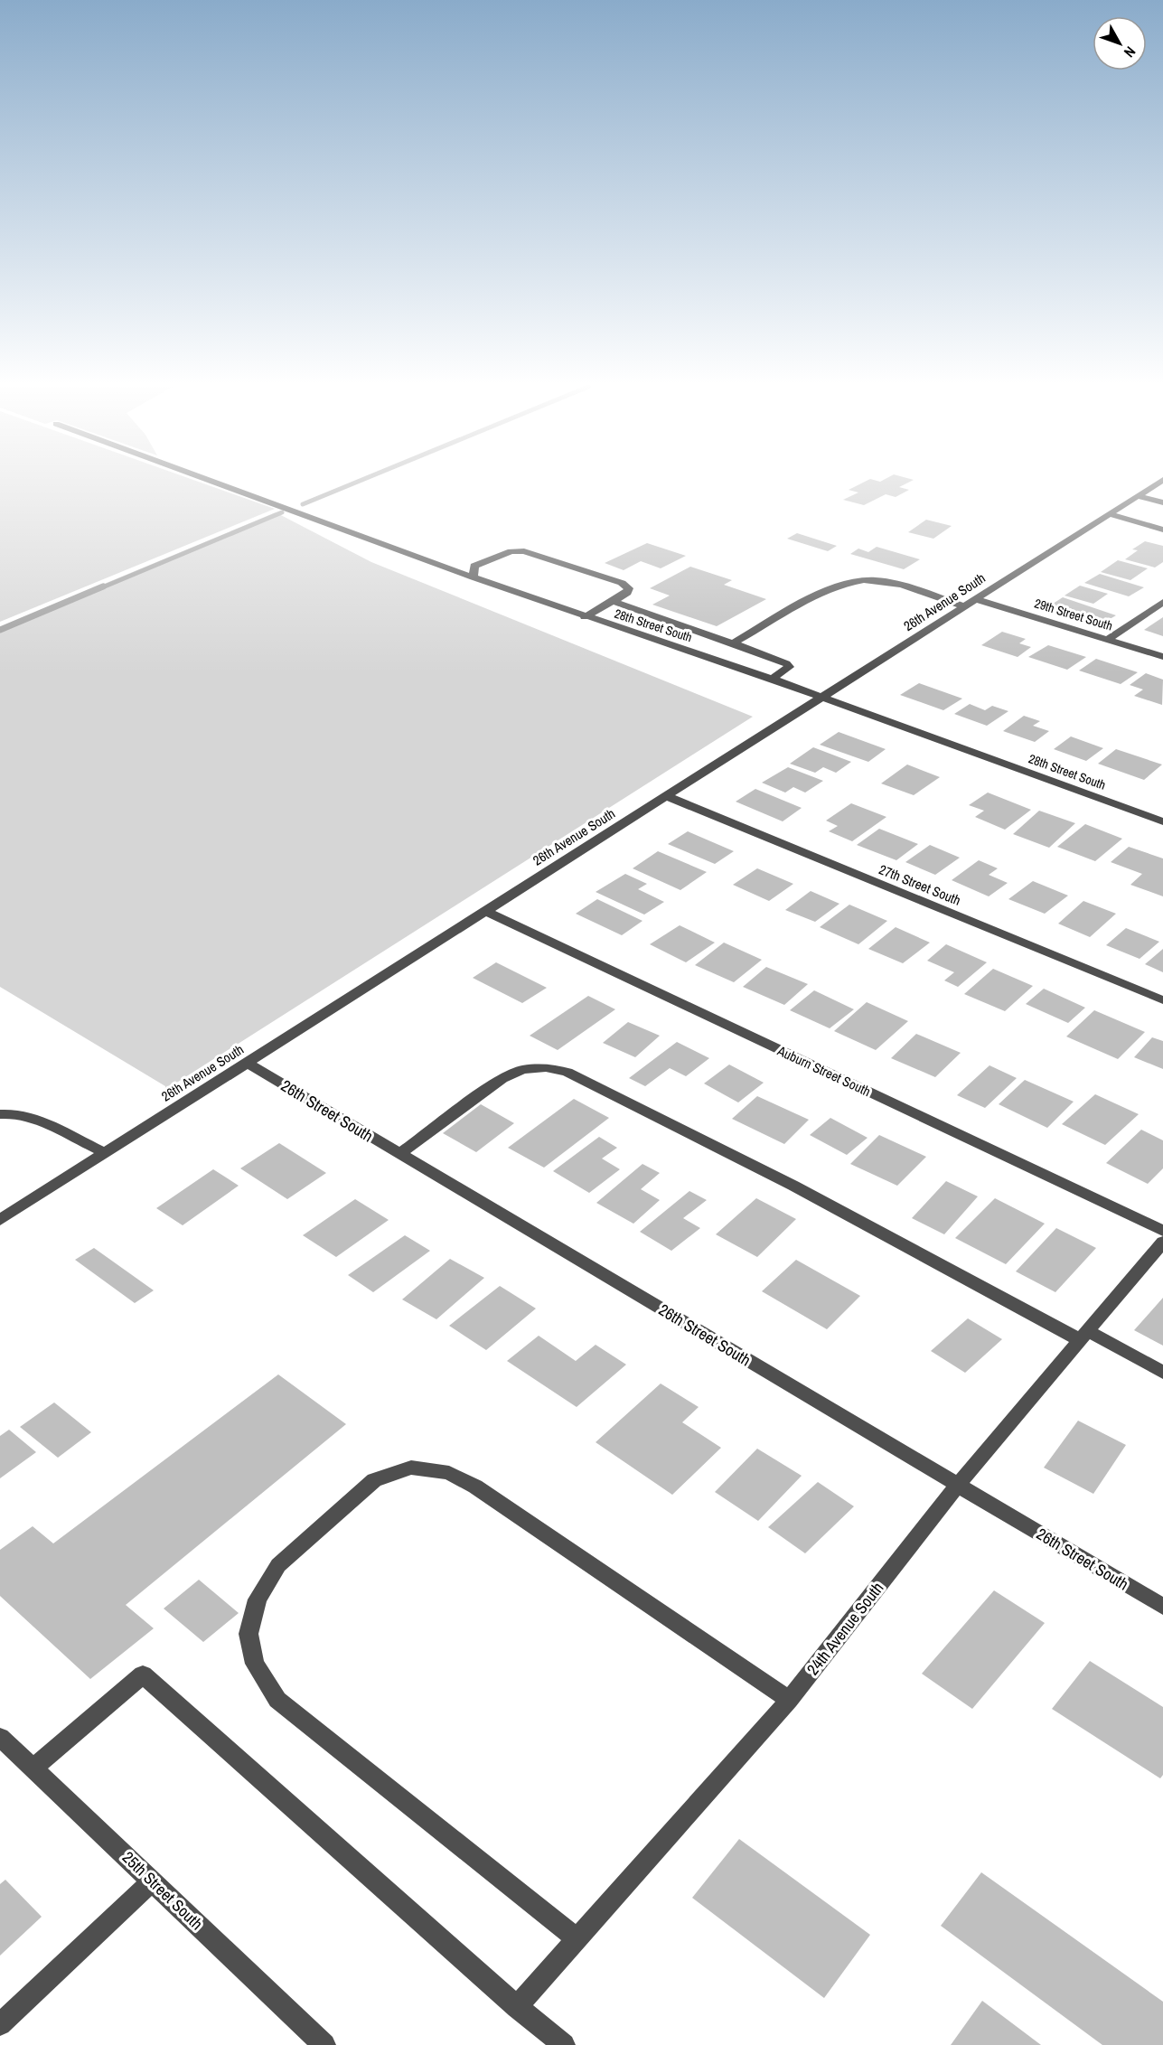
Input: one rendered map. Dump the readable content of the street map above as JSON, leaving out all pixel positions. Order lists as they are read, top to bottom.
{
  "streets": {
    "street": [
      "26th Avenue South",
      "29th Street South",
      "28th Street South",
      "27th Street South",
      "Auburn Street South",
      "26th Street South",
      "24th Avenue South",
      "25th Street South"
    ]
  },
  "crossings": [
    ["26th Avenue South", "29th Street South"],
    ["26th Avenue South", "28th Street South"],
    ["26th Avenue South", "27th Street South"],
    ["26th Avenue South", "Auburn Street South"],
    ["26th Avenue South", "26th Street South"],
    ["26th Street South", "24th Avenue South"]
  ],
  "north": "bottom right"
}
